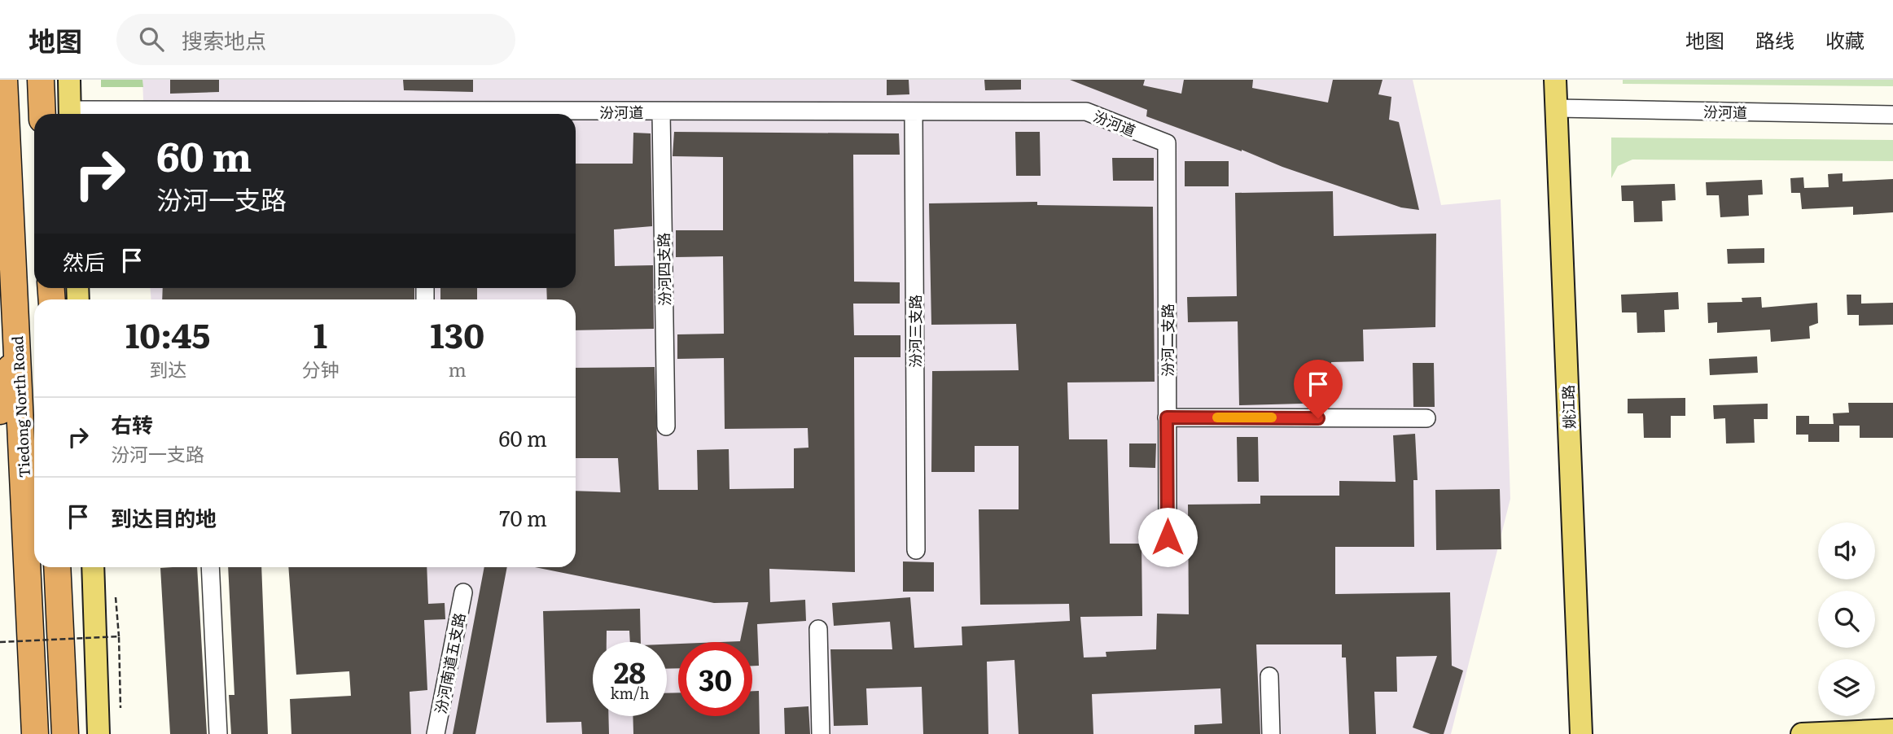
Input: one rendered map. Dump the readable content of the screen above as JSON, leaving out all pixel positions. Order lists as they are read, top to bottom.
{
  "streets": {
    "highway": ["Tiedong North Road"],
    "main road": ["姚江路"],
    "street": [
      "汾河道",
      "汾河四支路",
      "汾河三支路",
      "汾河二支路",
      "汾河南道五支路"
    ]
  },
  "crossings": [
    ["汾河道", "汾河四支路"],
    ["汾河道", "汾河三支路"],
    ["汾河道", "汾河二支路"],
    ["汾河道", "姚江路"]
  ],
  "page": {
    "header": "地图",
    "search": "搜索地点",
    "nav": ["地图", "路线", "收藏"],
    "turn": ["60 m", "汾河一支路"],
    "then": "然后",
    "eta": [
      "10:45",
      "到达",
      "1",
      "分钟",
      "130",
      "m"
    ],
    "list": [
      {
        "name": "右转",
        "note": "汾河一支路",
        "value": "60 m"
      },
      {
        "name": "到达目的地",
        "value": "70 m"
      }
    ],
    "speed": "28 km/h",
    "limit": "30"
  }
}
